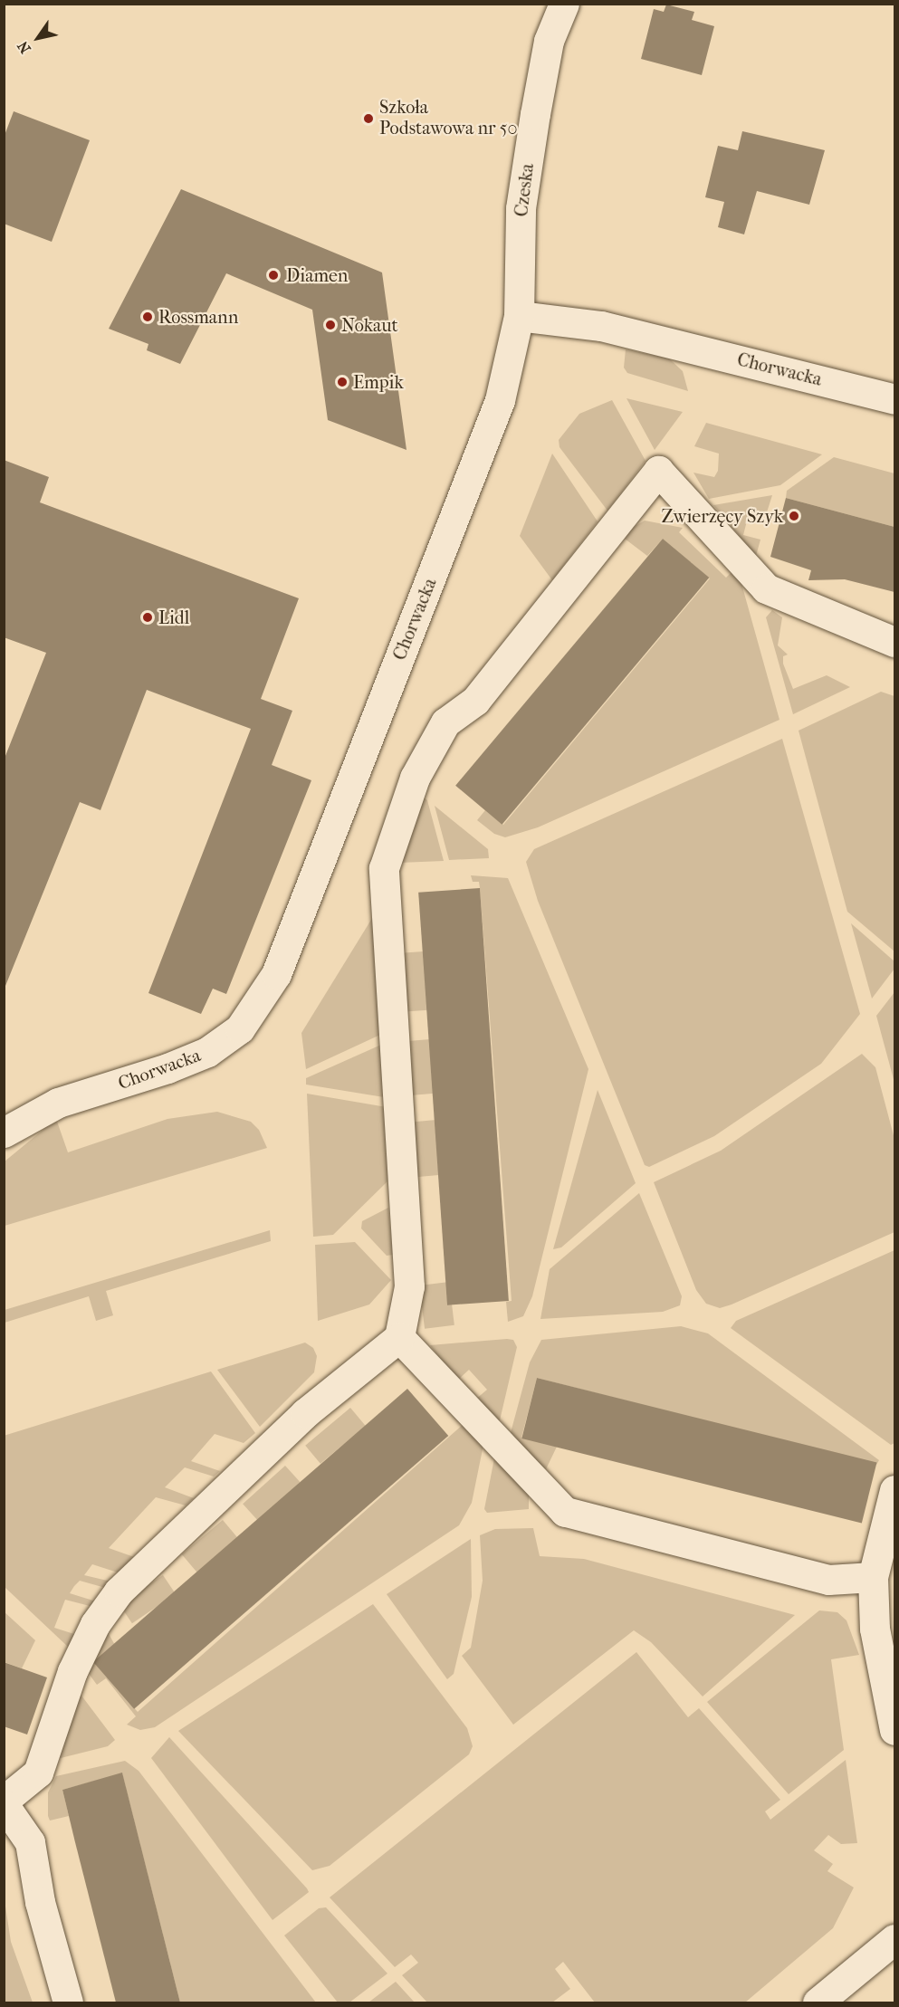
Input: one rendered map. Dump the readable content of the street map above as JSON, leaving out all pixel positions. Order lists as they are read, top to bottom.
{
  "streets": {
    "street": ["Czeska", "Chorwacka"]
  },
  "crossings": [
    ["Czeska", "Chorwacka"]
  ],
  "places": [
    "Szkoła Podstawowa nr 50",
    "Diamen",
    "Rossmann",
    "Nokaut",
    "Empik",
    "Zwierzęcy Szyk",
    "Lidl"
  ],
  "north": "bottom left"
}
